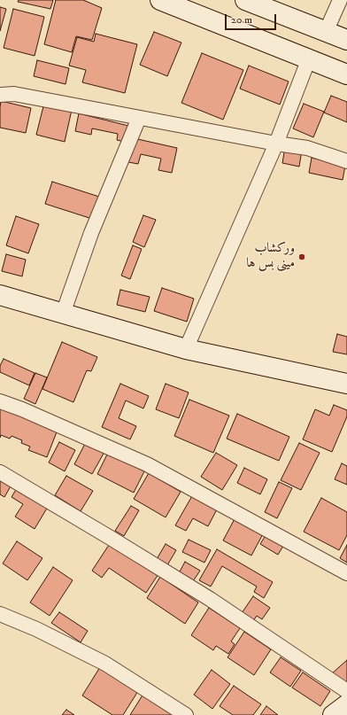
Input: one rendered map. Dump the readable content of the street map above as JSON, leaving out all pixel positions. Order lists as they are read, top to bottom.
{
  "places": ["ورکشاب مینی بس ها"],
  "scale_bar": "20 m"
}
